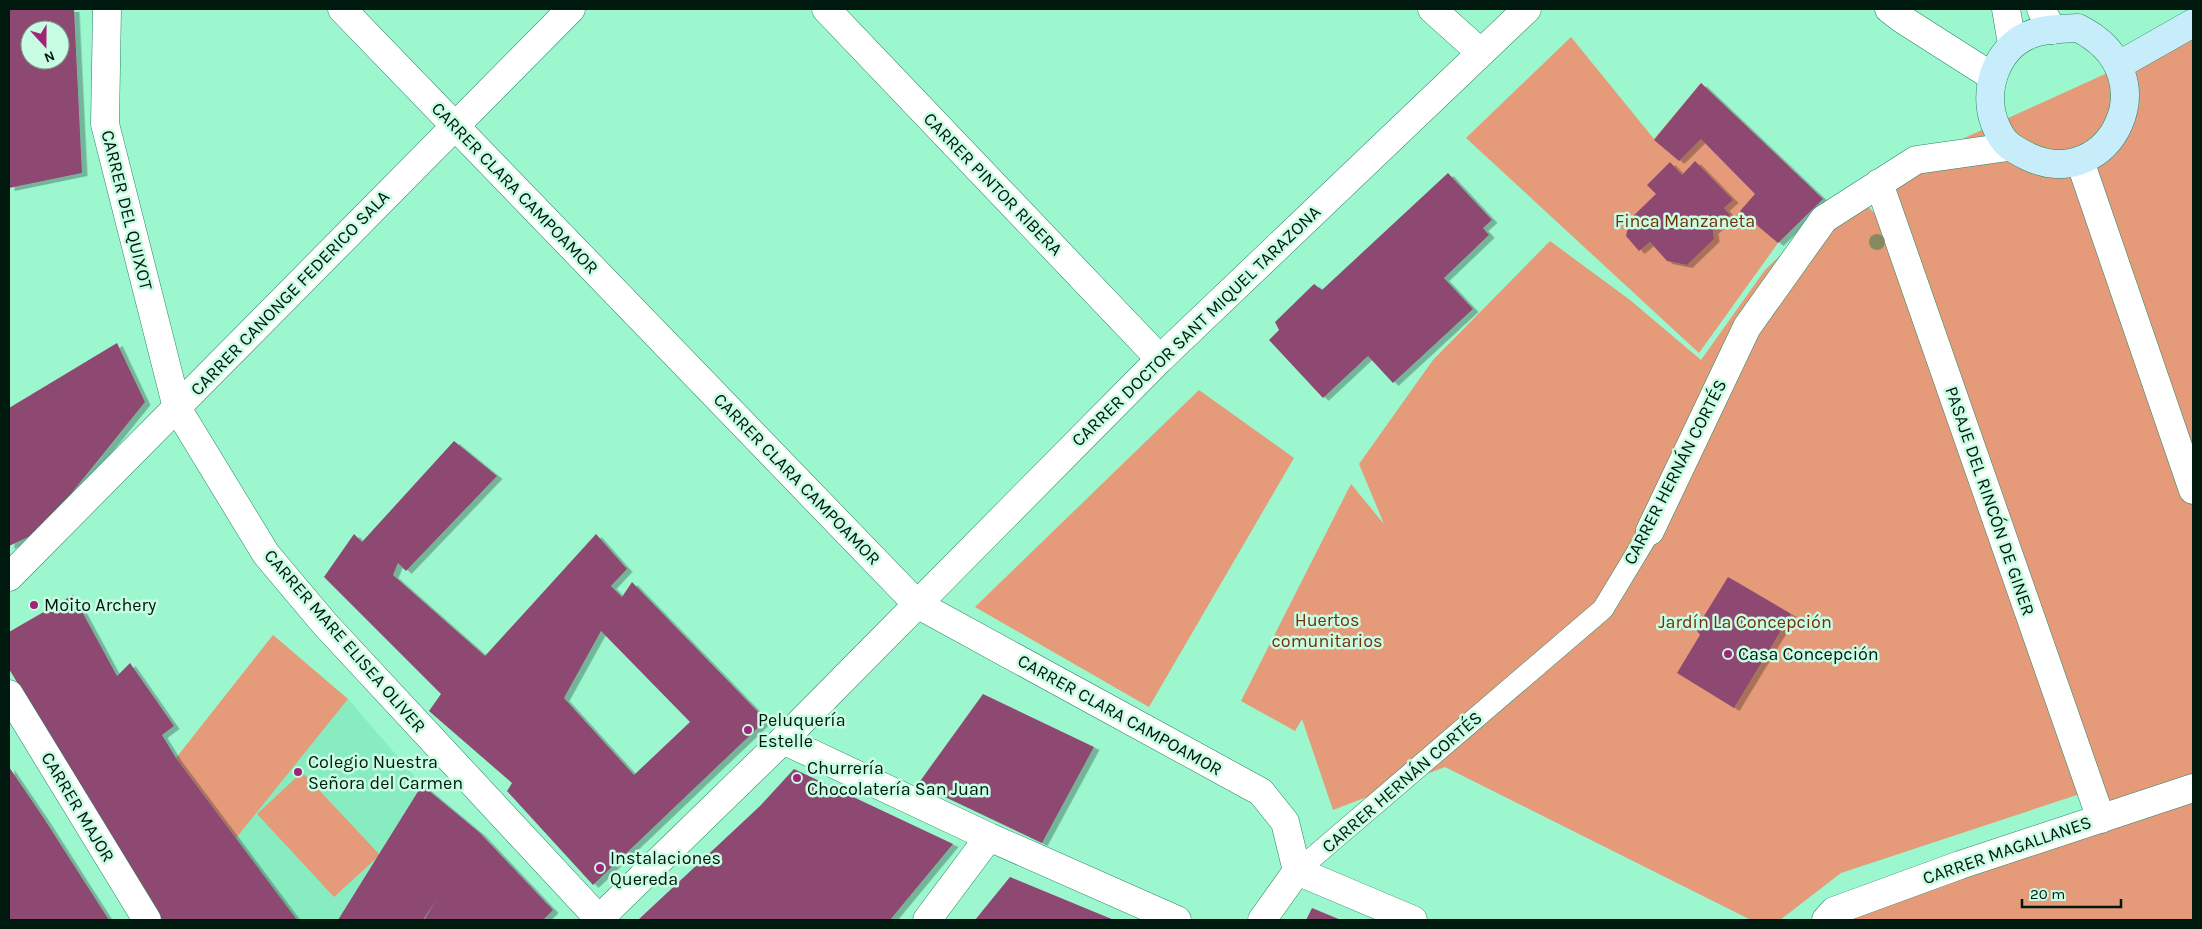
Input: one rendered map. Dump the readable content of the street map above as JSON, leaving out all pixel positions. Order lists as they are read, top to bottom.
{
  "streets": {
    "street": [
      "CARRER PINTOR RIBERA",
      "CARRER CLARA CAMPOAMOR",
      "CARRER DEL QUIXOT",
      "CARRER CANONGE FEDERICO SALA",
      "CARRER DOCTOR SANT MIQUEL TARAZONA",
      "CARRER HERNÁN CORTÉS",
      "PASAJE DEL RINCÓN DE GINER",
      "CARRER MARE ELISEA OLIVER",
      "CARRER MAJOR",
      "CARRER MAGALLANES"
    ]
  },
  "crossings": [
    ["CARRER PINTOR RIBERA", "CARRER DOCTOR SANT MIQUEL TARAZONA"],
    ["CARRER CLARA CAMPOAMOR", "CARRER CANONGE FEDERICO SALA"],
    ["CARRER CLARA CAMPOAMOR", "CARRER DOCTOR SANT MIQUEL TARAZONA"],
    ["CARRER CLARA CAMPOAMOR", "CARRER HERNÁN CORTÉS"],
    ["CARRER DEL QUIXOT", "CARRER CANONGE FEDERICO SALA"],
    ["CARRER DEL QUIXOT", "CARRER MARE ELISEA OLIVER"],
    ["CARRER CANONGE FEDERICO SALA", "CARRER MARE ELISEA OLIVER"],
    ["CARRER DOCTOR SANT MIQUEL TARAZONA", "CARRER MARE ELISEA OLIVER"],
    ["CARRER HERNÁN CORTÉS", "PASAJE DEL RINCÓN DE GINER"],
    ["PASAJE DEL RINCÓN DE GINER", "CARRER MAGALLANES"]
  ],
  "parks": ["Finca Manzaneta", "Huertos comunitarios", "Jardín La Concepción"],
  "places": [
    "Moito Archery",
    "Casa Concepción",
    "Peluquería Estelle",
    "Colegio Nuestra Señora del Carmen",
    "Churrería Chocolatería San Juan",
    "Instalaciones Quereda"
  ],
  "scale_bar": "20 m",
  "north": "bottom"
}
